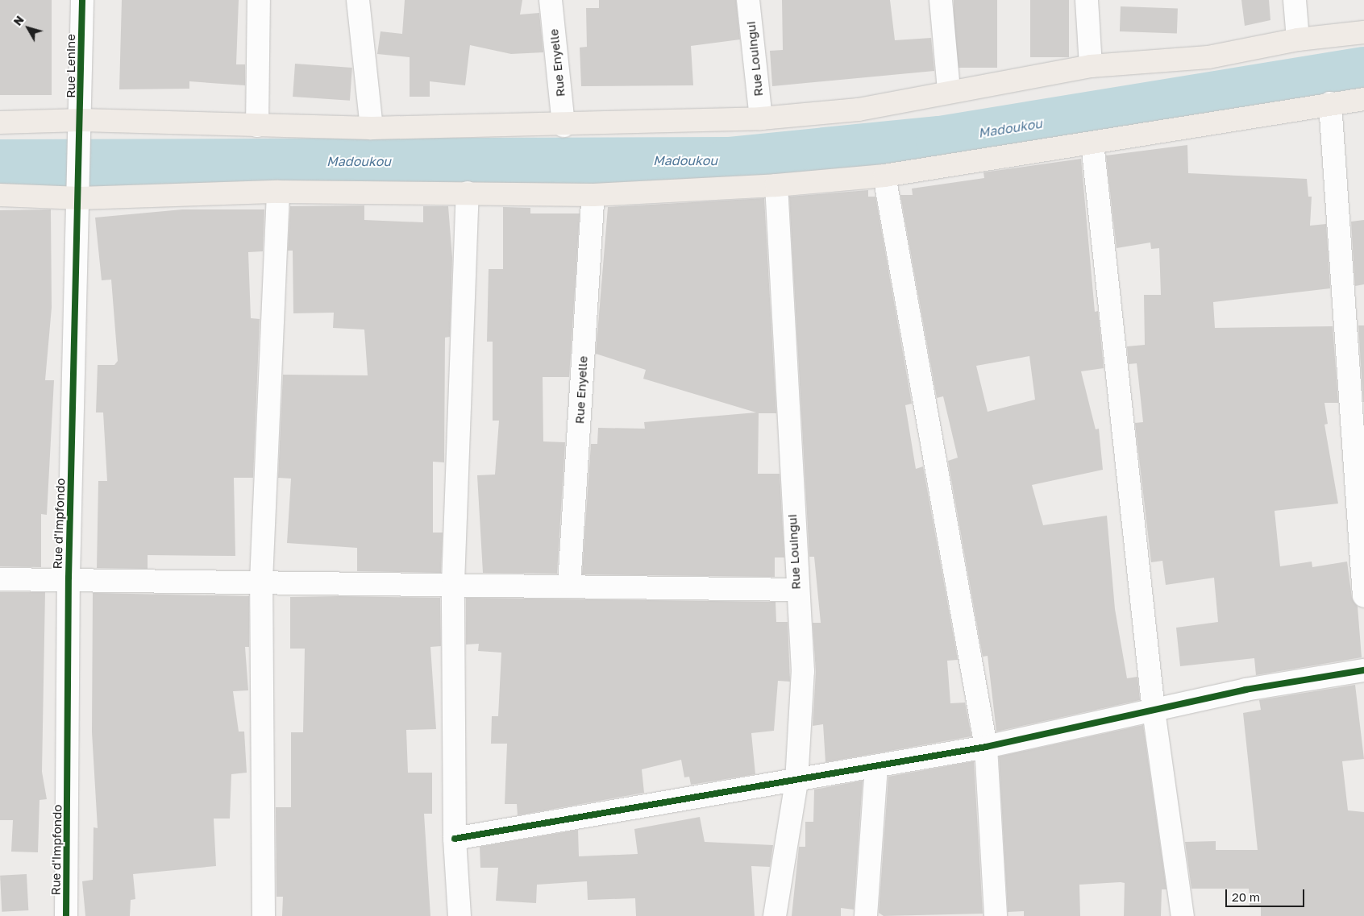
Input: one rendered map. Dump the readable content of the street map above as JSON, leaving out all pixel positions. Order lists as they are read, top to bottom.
{
  "streets": {
    "street": [
      "Rue Louingui",
      "Rue Enyelle",
      "Rue Lenine",
      "Rue d'Impfondo"
    ]
  },
  "crossings": [
    ["Rue Lenine", "Rue d'Impfondo"]
  ],
  "water": ["Madoukou"],
  "scale_bar": "20 m",
  "north": "top left"
}
